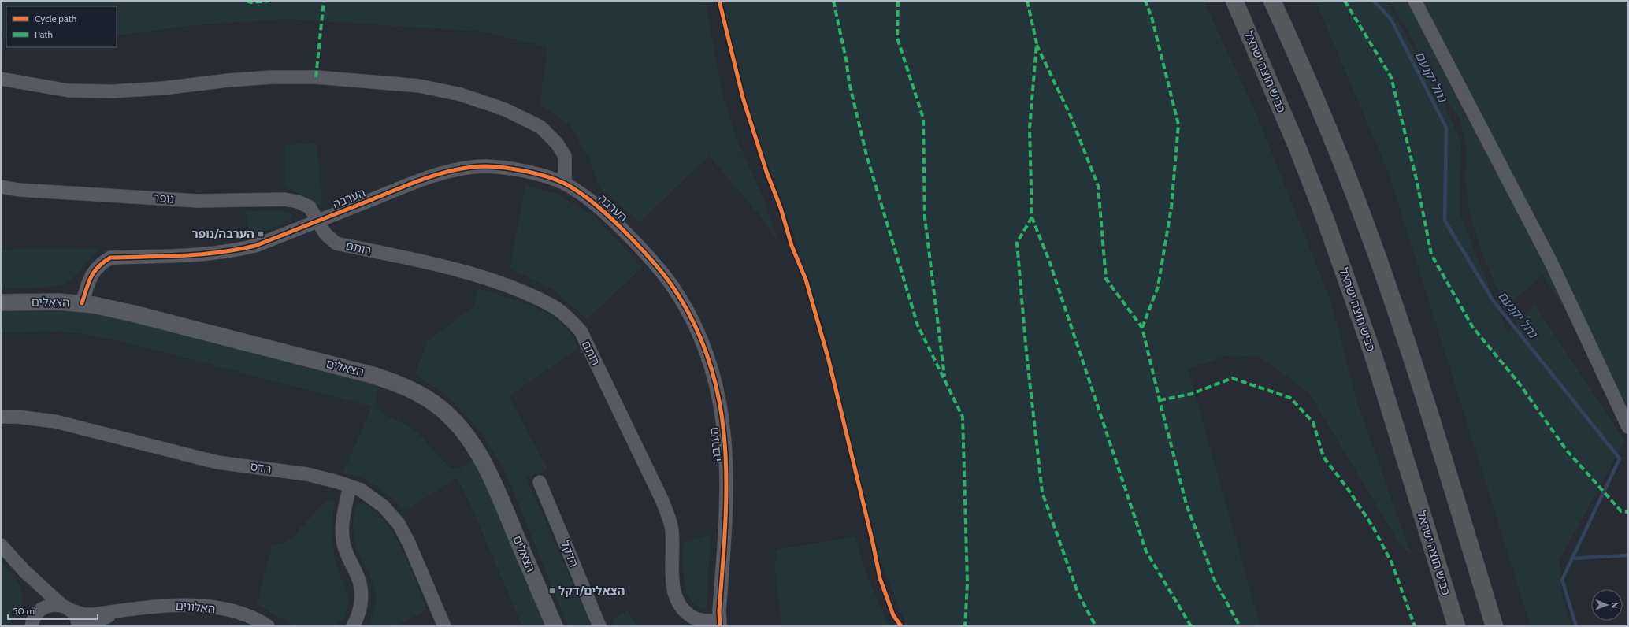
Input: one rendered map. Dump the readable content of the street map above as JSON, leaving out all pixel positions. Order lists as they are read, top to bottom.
{
  "streets": {
    "highway": ["כביש חוצה ישראל"],
    "street": [
      "נופר",
      "הערבה",
      "רותם",
      "הצאלים",
      "הדס",
      "הדקל",
      "האלונים"
    ]
  },
  "crossings": [
    ["נופר", "הערבה"],
    ["נופר", "רותם"],
    ["הערבה", "רותם"],
    ["הערבה", "הצאלים"]
  ],
  "water": ["נחל יקנעם"],
  "places": {
    "transit": ["הערבה/נופר", "הצאלים/דקל"]
  },
  "legend": ["Cycle path", "Path"],
  "scale_bar": "50 m",
  "north": "right"
}
